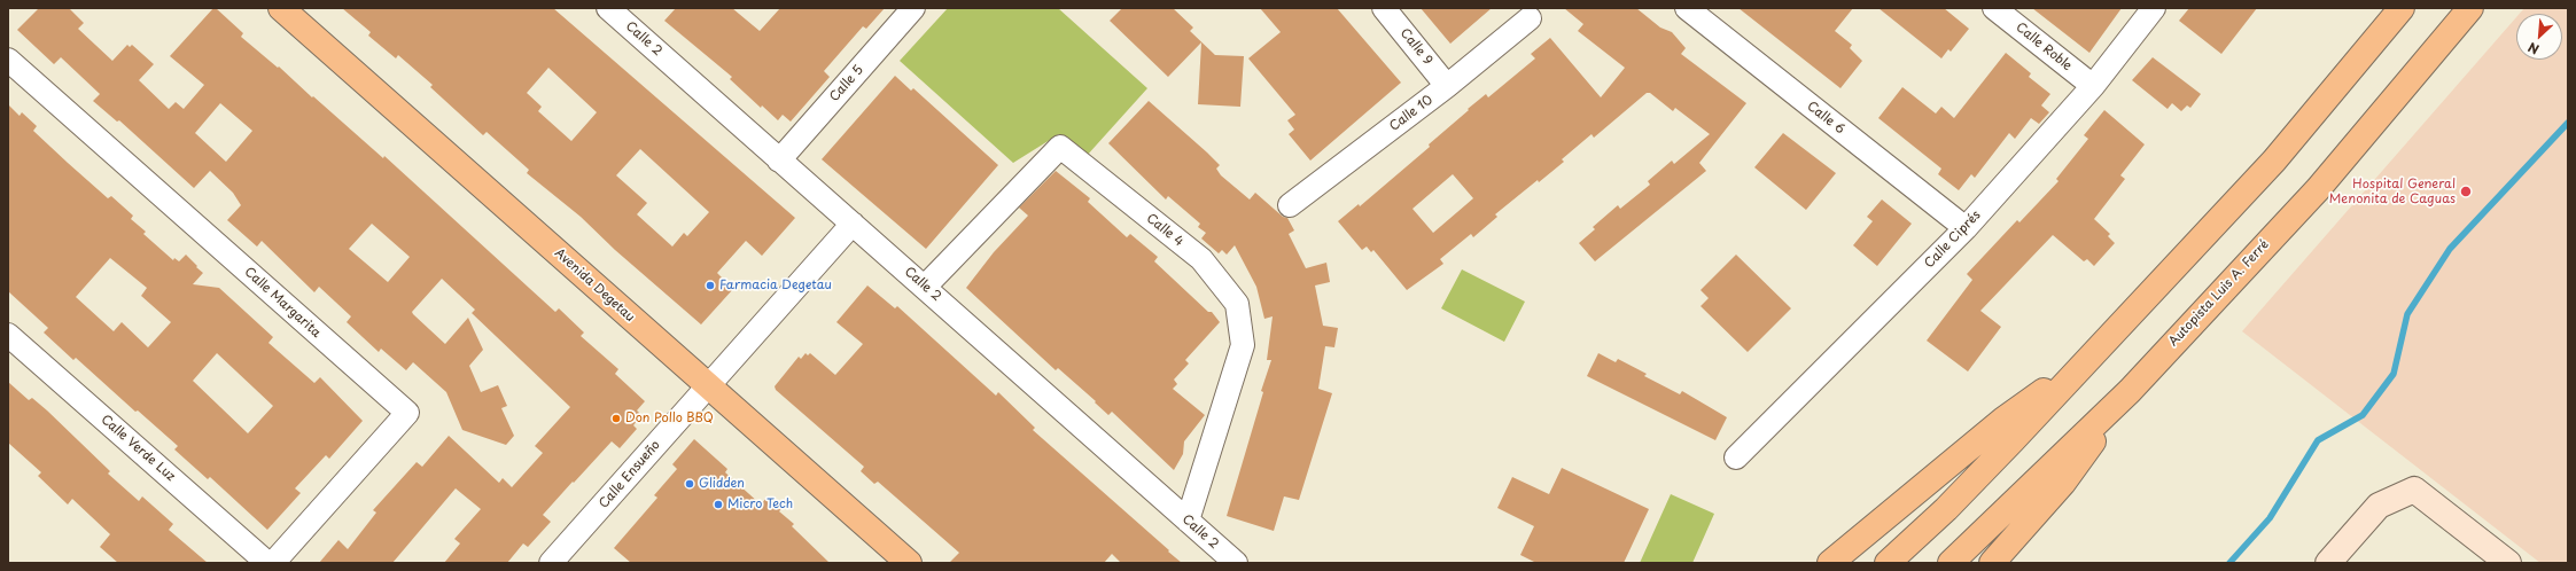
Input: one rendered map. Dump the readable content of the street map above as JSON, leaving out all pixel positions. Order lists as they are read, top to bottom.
{
  "streets": {
    "main road": ["Avenida Degetau", "Autopista Luis A. Ferré"],
    "street": [
      "Calle 2",
      "Calle 9",
      "Calle Roble",
      "Calle 5",
      "Calle 10",
      "Calle 6",
      "Calle 4",
      "Calle Ciprés",
      "Calle Margarita",
      "Calle Verde Luz",
      "Calle Ensueño"
    ]
  },
  "crossings": [
    ["Calle 2", "Calle 5"],
    ["Calle 2", "Calle 4"],
    ["Calle 2", "Calle Ensueño"],
    ["Calle 9", "Calle 10"],
    ["Calle Roble", "Calle Ciprés"],
    ["Calle 6", "Calle Ciprés"],
    ["Avenida Degetau", "Calle Ensueño"]
  ],
  "places": [
    "Hospital General Menonita de Caguas",
    "Farmacia Degetau",
    "Don Pollo BBQ",
    "Glidden",
    "Micro Tech"
  ],
  "north": "bottom left"
}
